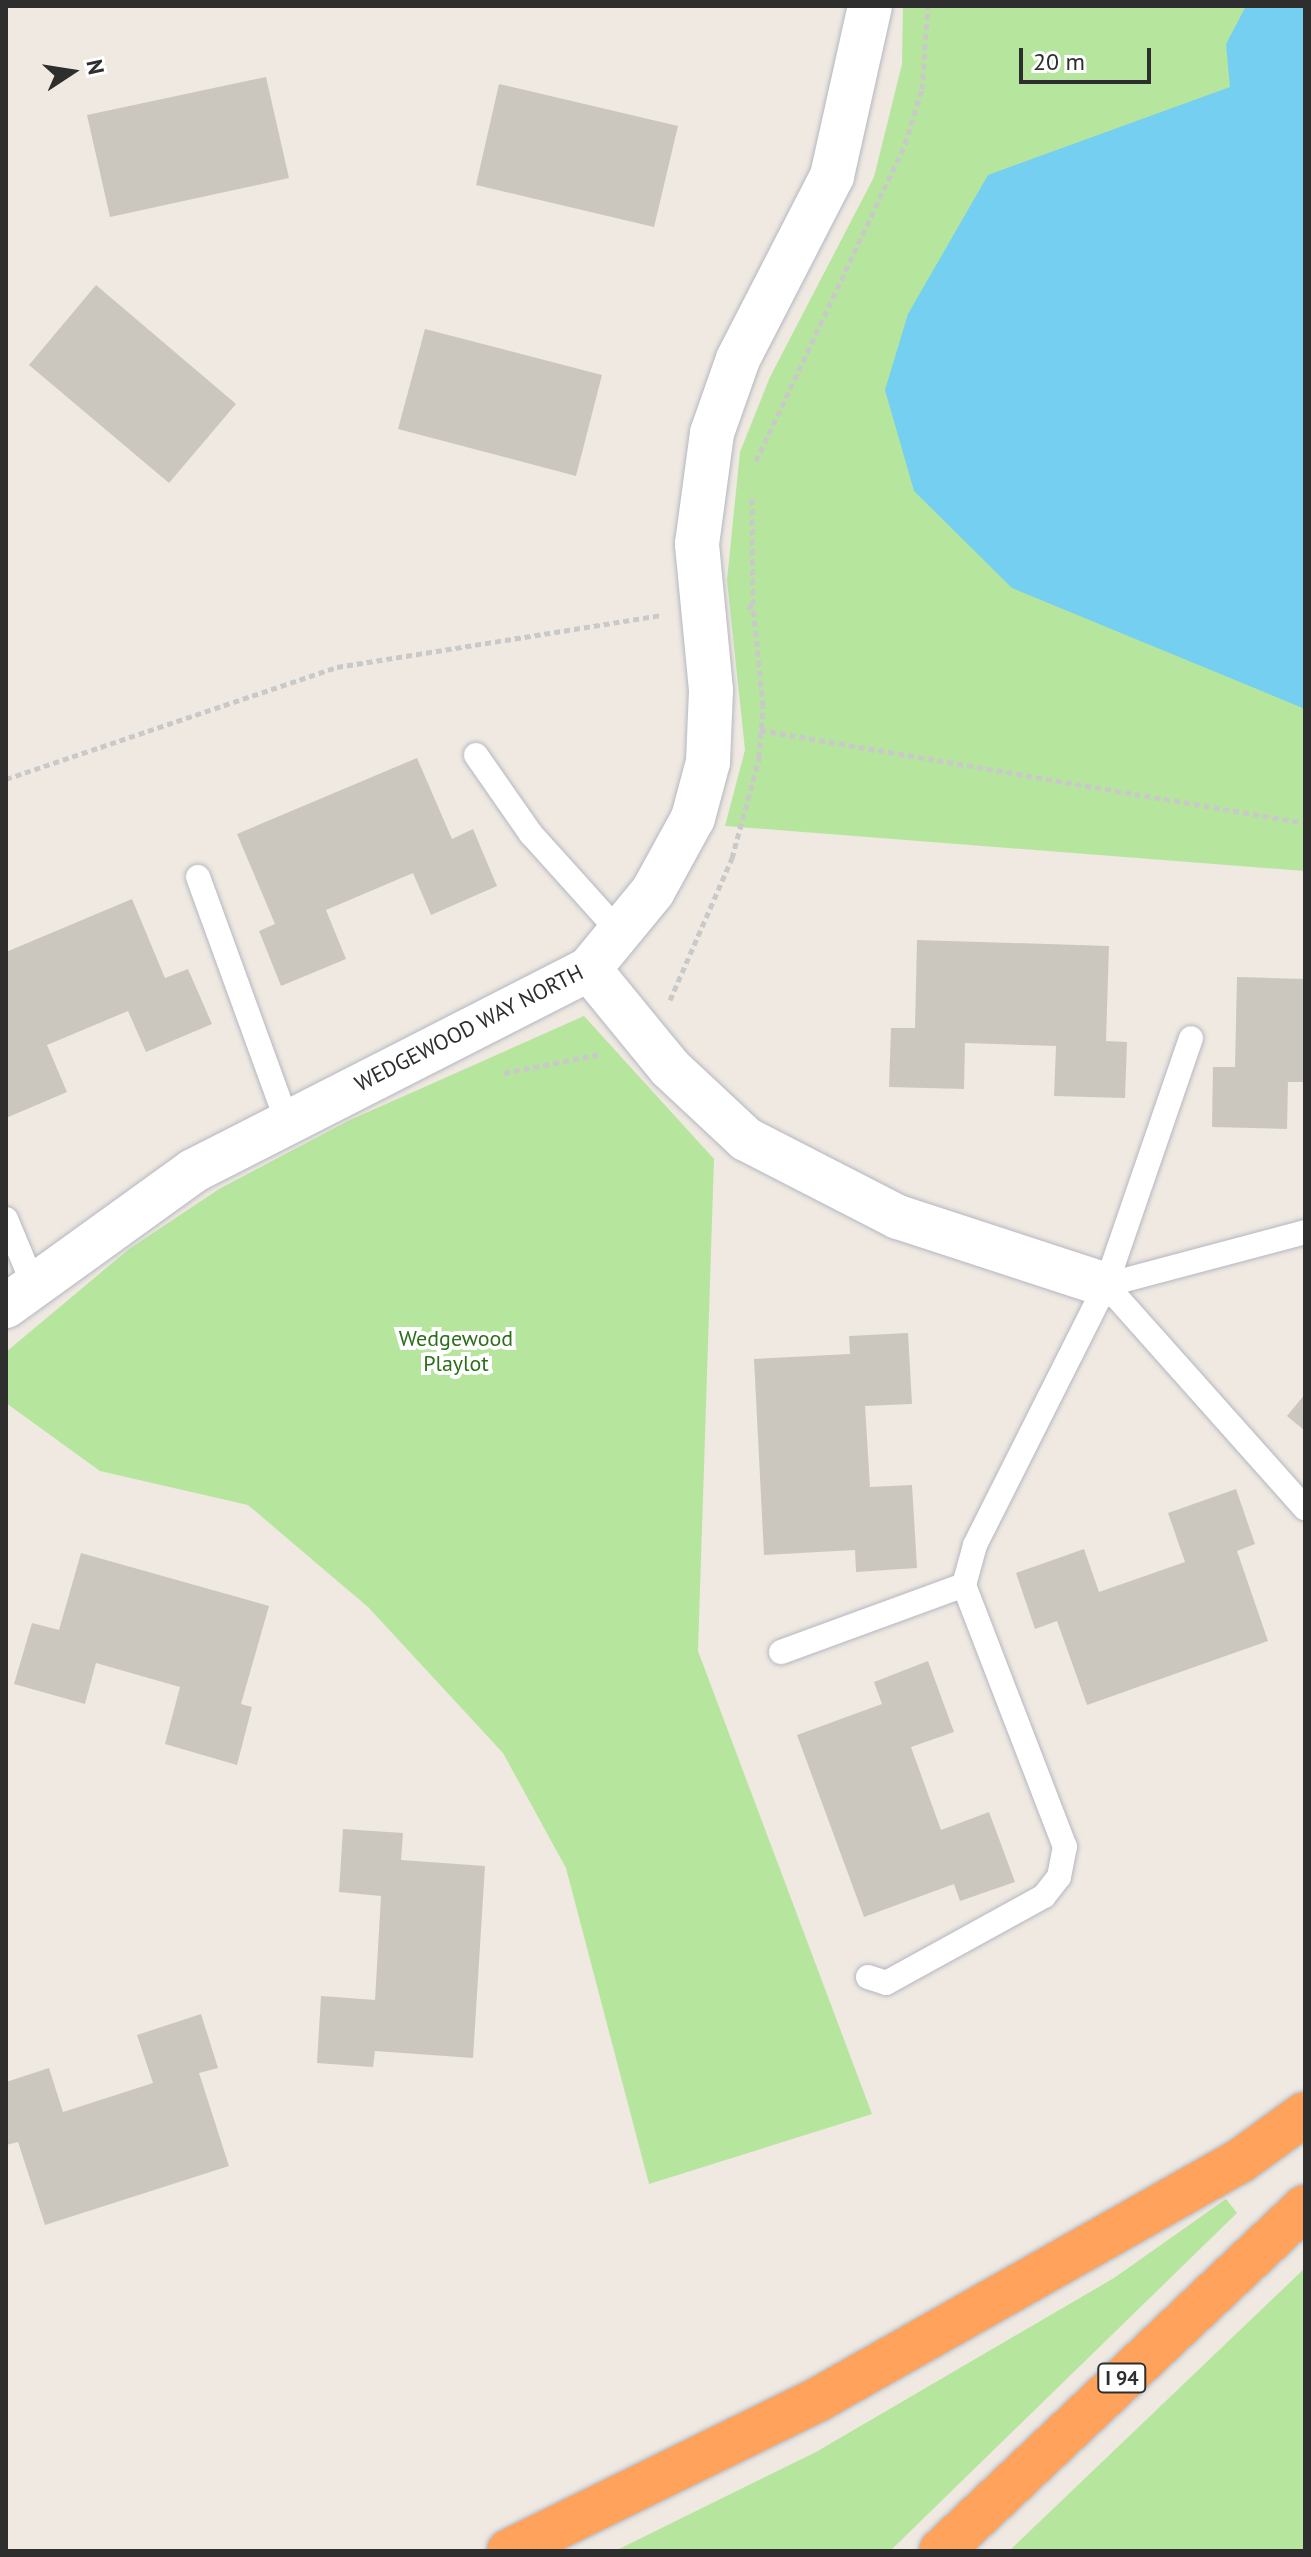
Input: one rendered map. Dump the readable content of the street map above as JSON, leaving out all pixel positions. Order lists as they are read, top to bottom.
{
  "streets": {
    "highway": ["I 94"],
    "street": ["WEDGEWOOD WAY NORTH"]
  },
  "parks": ["Wedgewood Playlot"],
  "scale_bar": "20 m",
  "north": "right"
}
